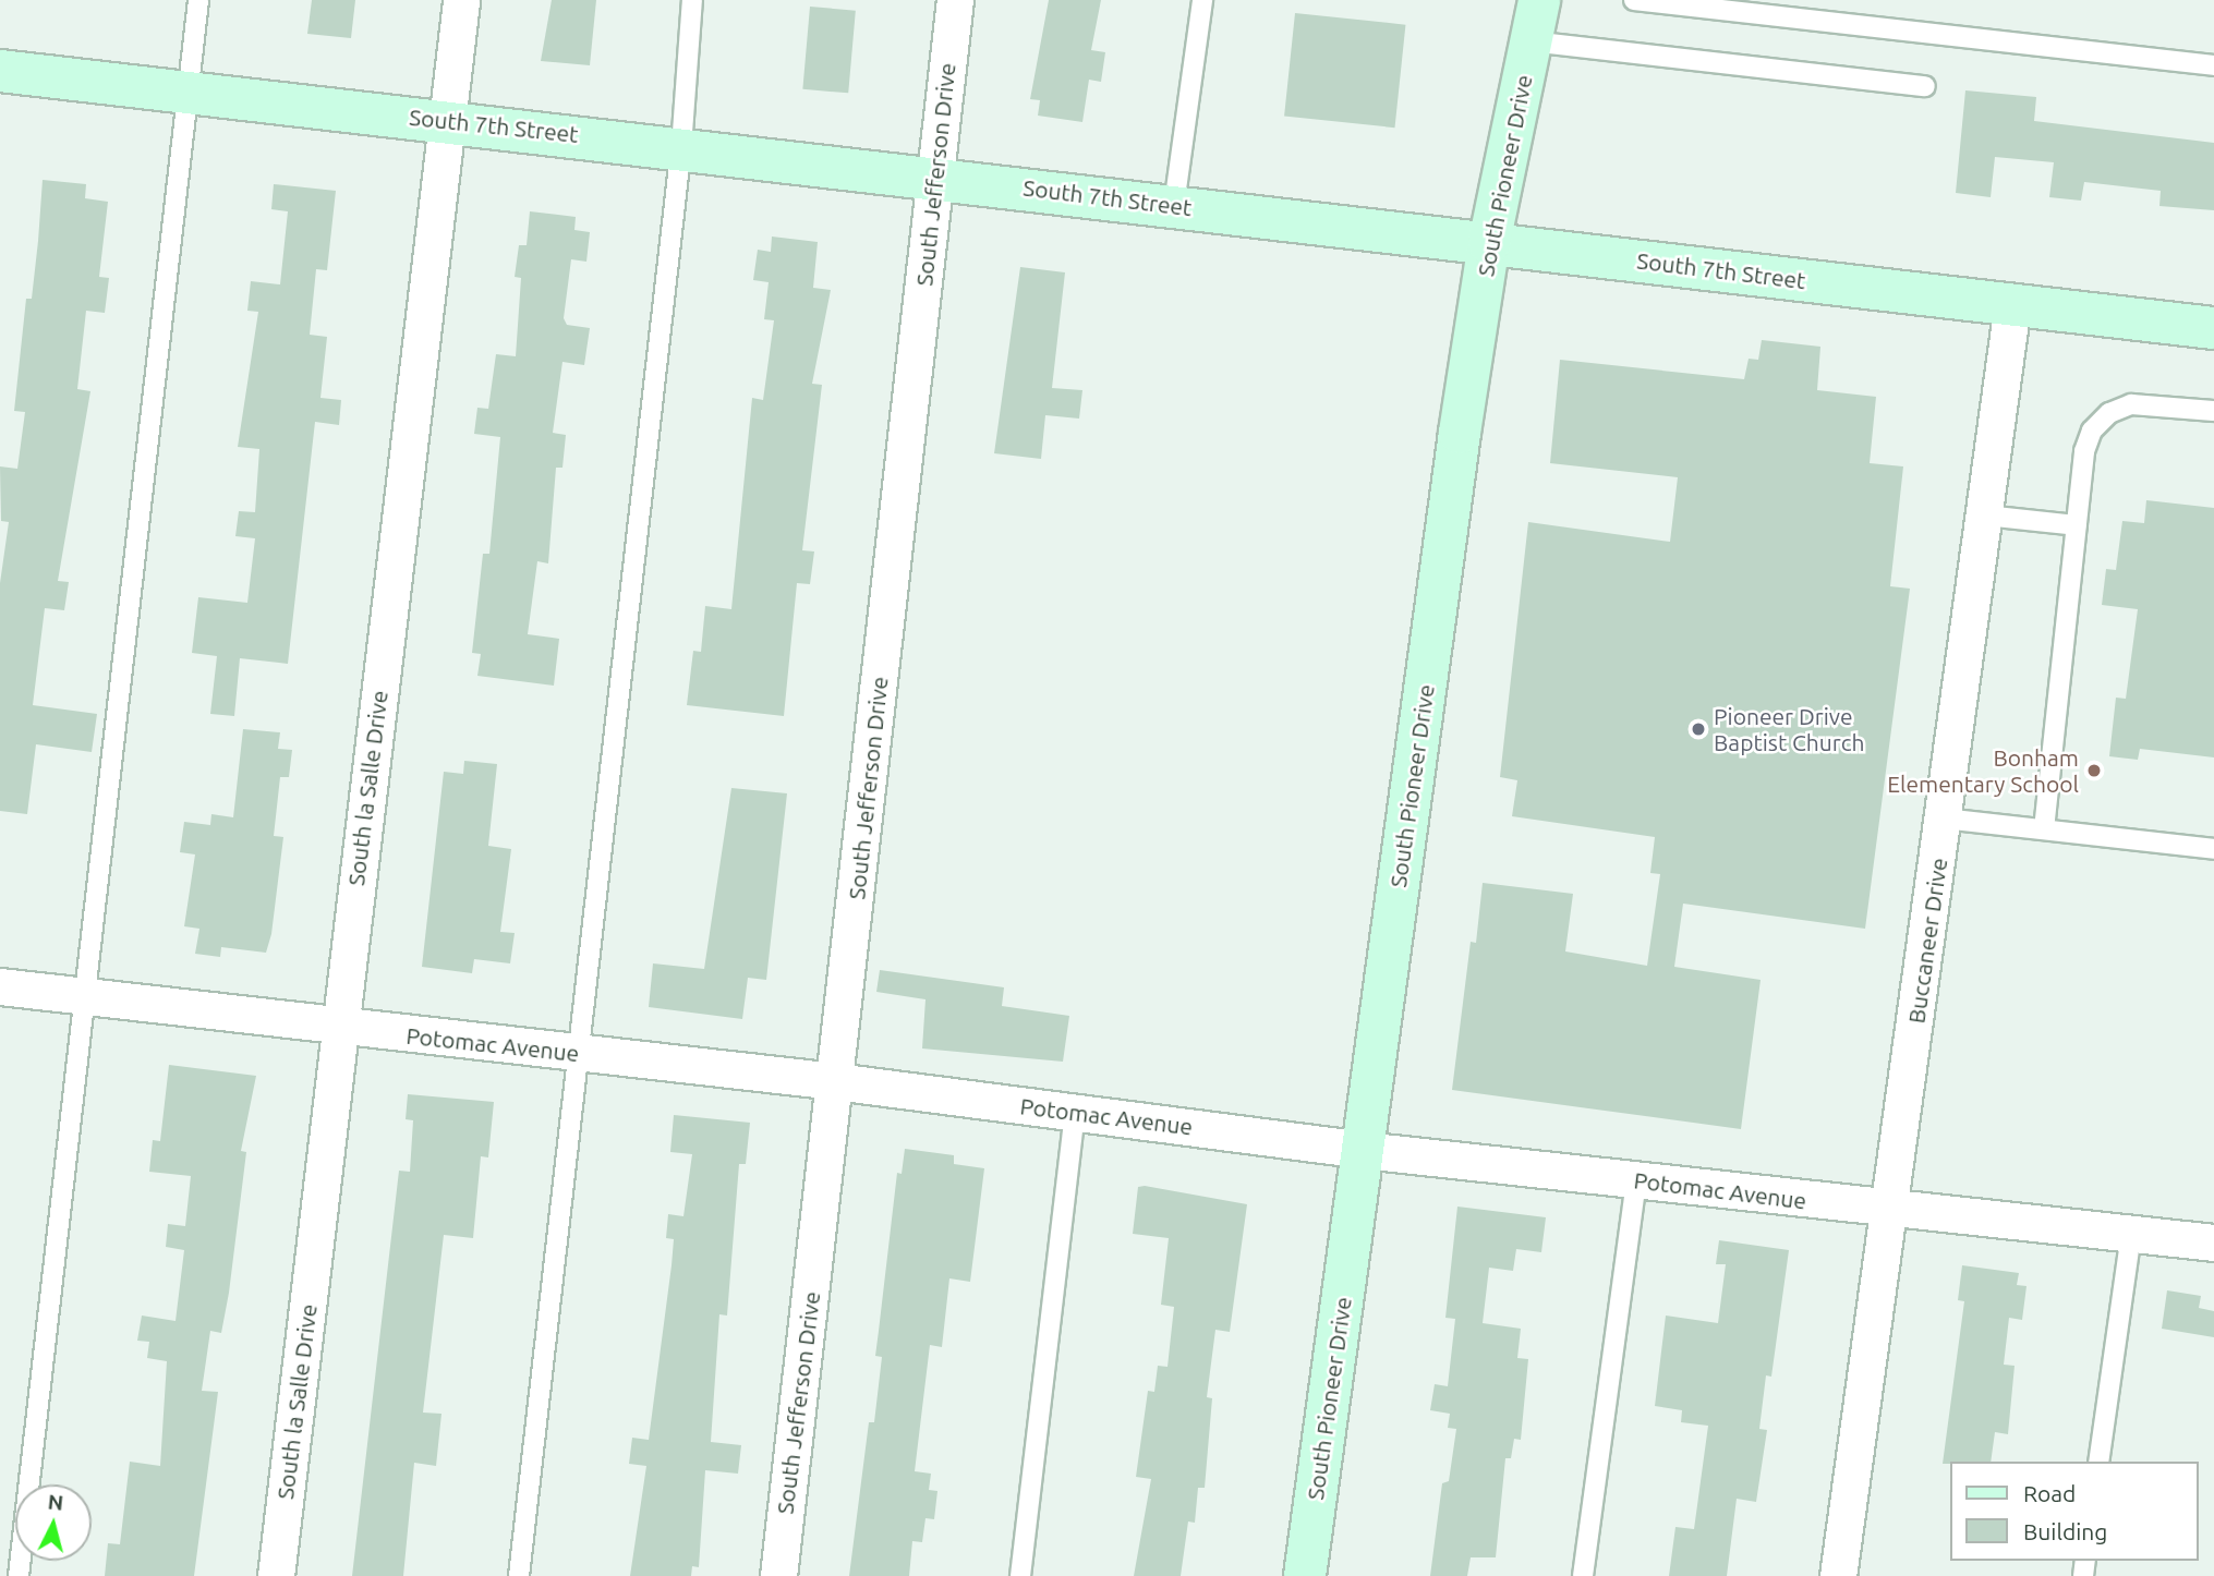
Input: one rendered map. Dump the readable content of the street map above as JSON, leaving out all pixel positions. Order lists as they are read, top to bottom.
{
  "streets": {
    "main road": ["South 7th Street", "South Pioneer Drive"],
    "street": [
      "South Jefferson Drive",
      "South la Salle Drive",
      "Buccaneer Drive",
      "Potomac Avenue"
    ]
  },
  "crossings": [
    ["South 7th Street", "South Jefferson Drive"],
    ["South 7th Street", "South Pioneer Drive"],
    ["South 7th Street", "South la Salle Drive"],
    ["South 7th Street", "Buccaneer Drive"],
    ["South Jefferson Drive", "Potomac Avenue"],
    ["South Pioneer Drive", "Potomac Avenue"],
    ["South la Salle Drive", "Potomac Avenue"],
    ["Buccaneer Drive", "Potomac Avenue"]
  ],
  "places": ["Pioneer Drive Baptist Church", "Bonham Elementary School"],
  "legend": ["Road", "Building"],
  "north": "top"
}
